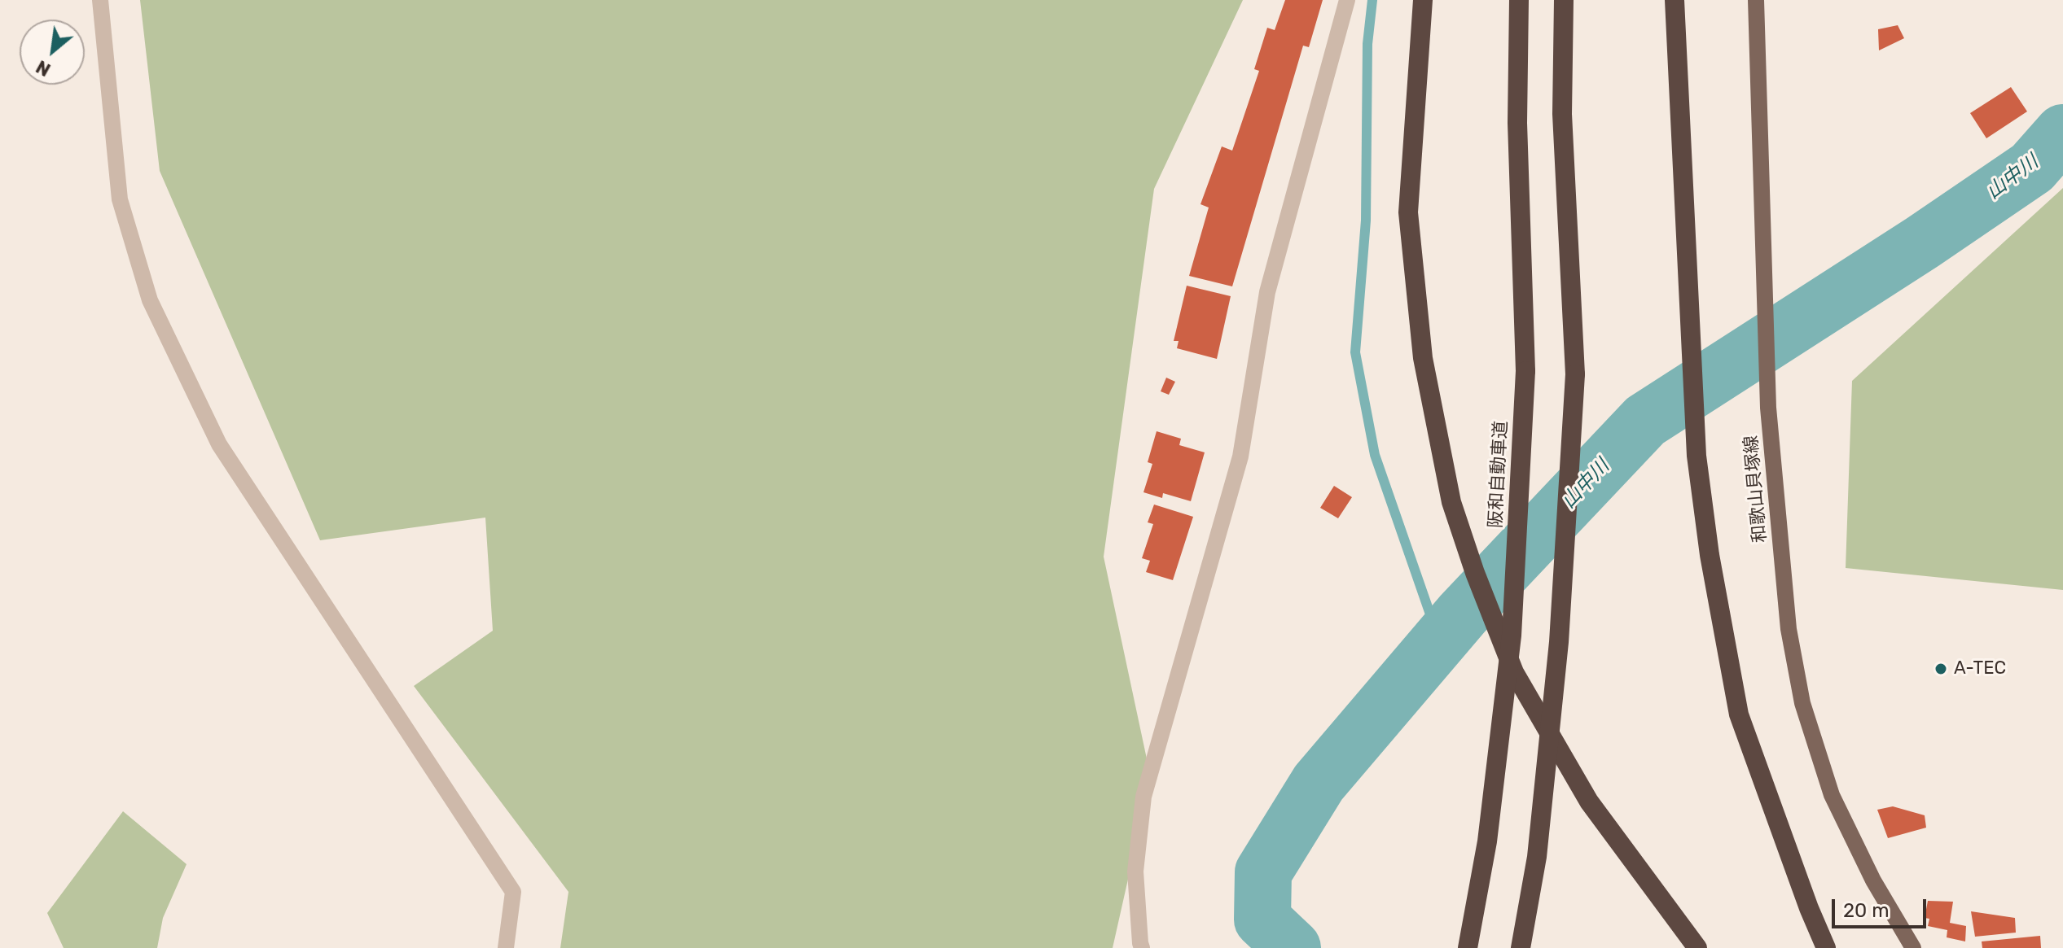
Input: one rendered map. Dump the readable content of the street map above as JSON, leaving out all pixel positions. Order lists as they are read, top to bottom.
{
  "streets": {
    "highway": ["阪和自動車道"],
    "main road": ["和歌山貝塚線"]
  },
  "water": ["山中川"],
  "places": ["A-TEC"],
  "scale_bar": "20 m",
  "north": "bottom left"
}
